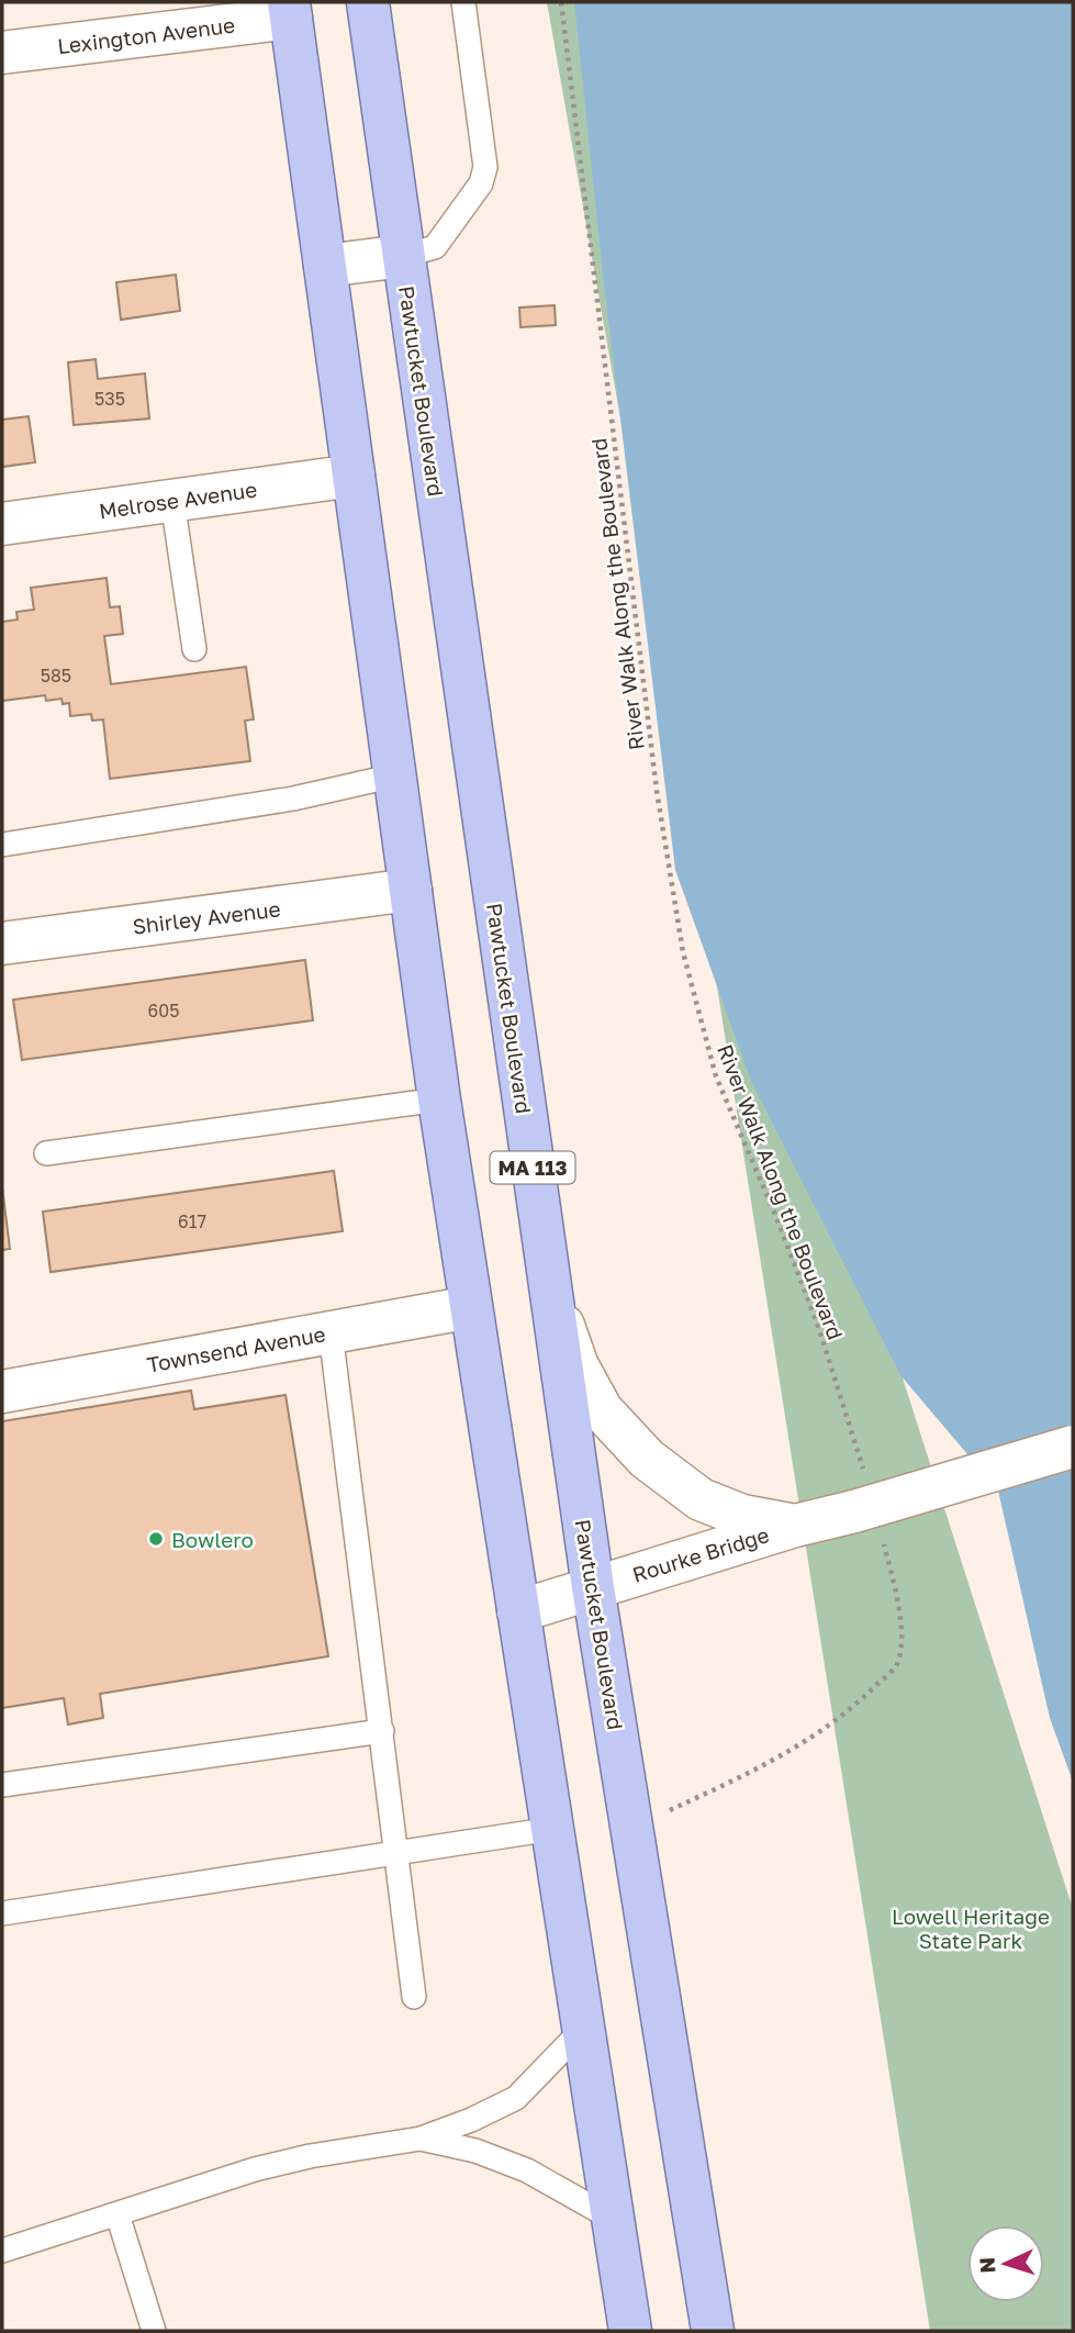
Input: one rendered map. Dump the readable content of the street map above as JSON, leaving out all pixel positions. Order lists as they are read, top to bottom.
{
  "streets": {
    "main road": ["Pawtucket Boulevard", "MA 113"],
    "street": [
      "Lexington Avenue",
      "Melrose Avenue",
      "Shirley Avenue",
      "Townsend Avenue",
      "Rourke Bridge"
    ],
    "path": ["River Walk Along the Boulevard"]
  },
  "crossings": [
    ["Pawtucket Boulevard", "River Walk Along the Boulevard"],
    ["Pawtucket Boulevard", "Rourke Bridge"],
    ["River Walk Along the Boulevard", "Rourke Bridge"]
  ],
  "parks": ["Lowell Heritage State Park"],
  "places": ["Bowlero"],
  "house_numbers": [
    "535",
    "585",
    "605",
    "617"
  ],
  "north": "left"
}
